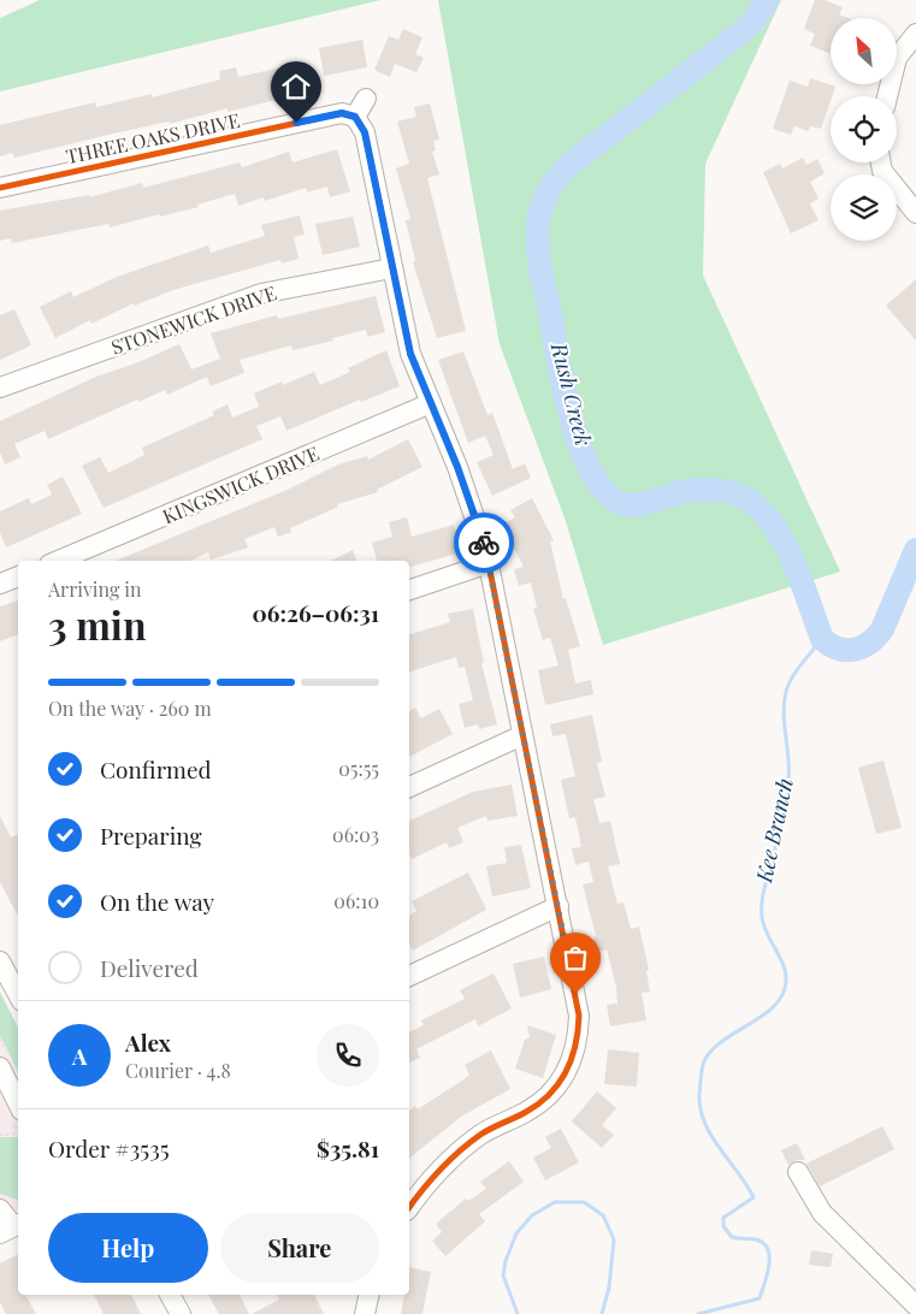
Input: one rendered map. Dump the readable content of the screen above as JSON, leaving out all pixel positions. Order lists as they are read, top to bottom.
{
  "streets": {
    "street": ["THREE OAKS DRIVE", "STONEWICK DRIVE", "KINGSWICK DRIVE"]
  },
  "water": ["Rush Creek", "Kee Branch"],
  "north": "top left",
  "page": {
    "heading": ["3 min", "Arriving in", "06:26–06:31"],
    "panel": [
      "Alex",
      "Courier · 4.8",
      "Order #3535",
      "$35.81"
    ],
    "bar": "On the way · 260 m",
    "list": [
      ["Confirmed", "05:55"],
      ["Preparing", "06:03"],
      ["On the way", "06:10"],
      "Delivered"
    ],
    "round": "A",
    "buttons": ["Help", "Share"]
  }
}
